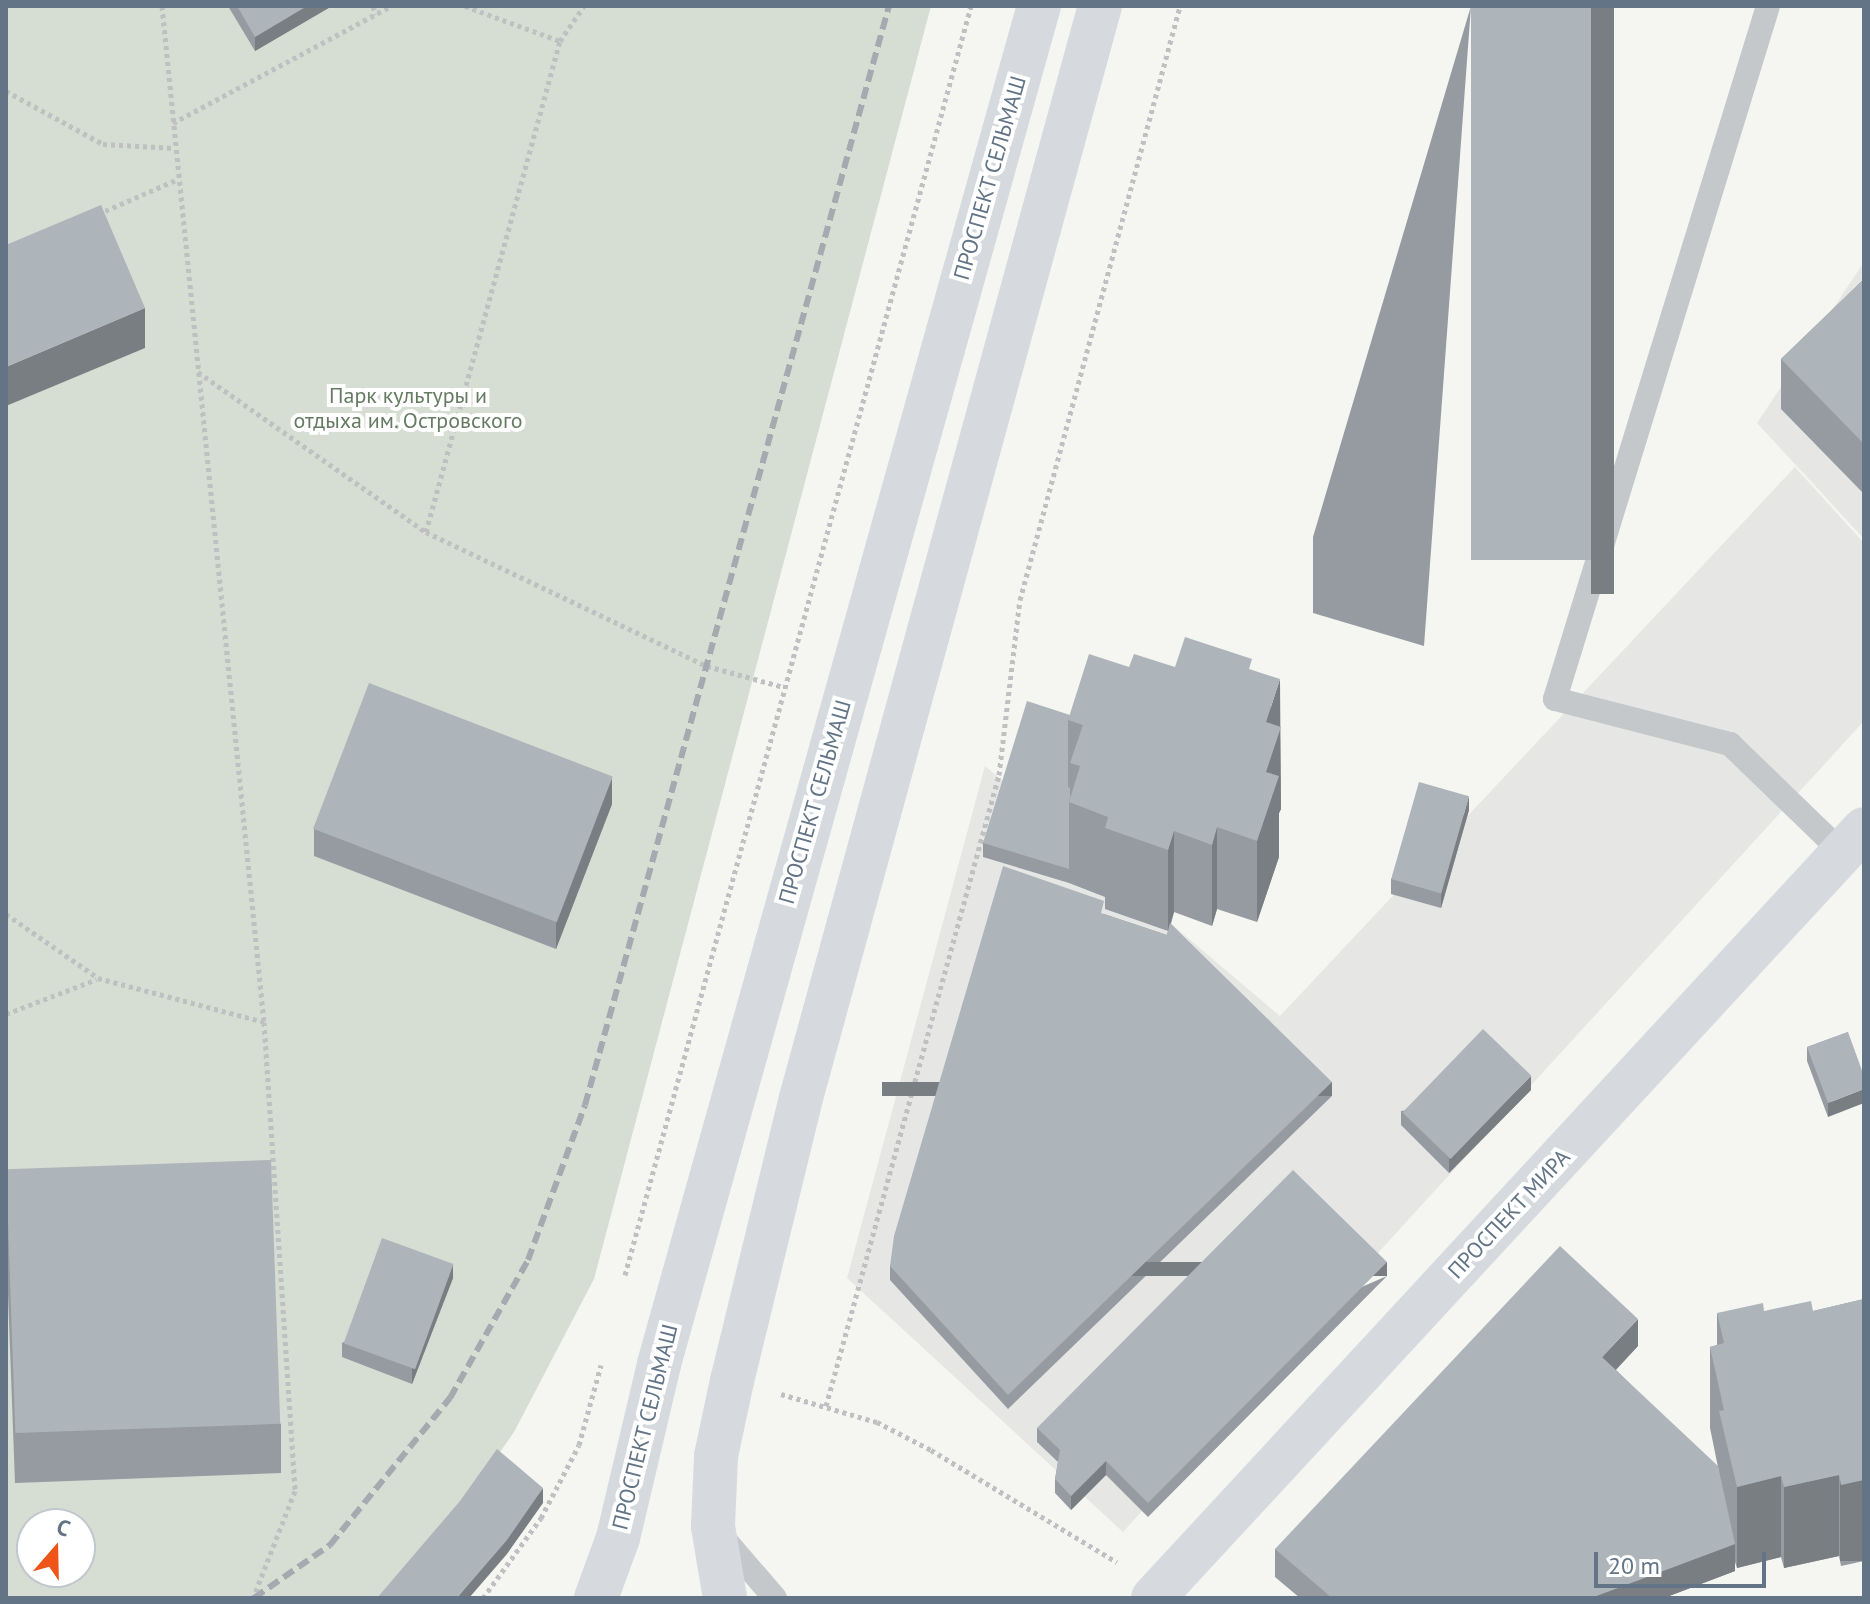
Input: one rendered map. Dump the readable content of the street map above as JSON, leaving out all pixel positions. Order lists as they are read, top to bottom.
{
  "streets": {
    "main road": ["ПРОСПЕКТ СЕЛЬМАШ", "ПРОСПЕКТ МИРА"]
  },
  "parks": ["Парк культуры и отдыха им. Островского"],
  "scale_bar": "20 m",
  "north": "top"
}
